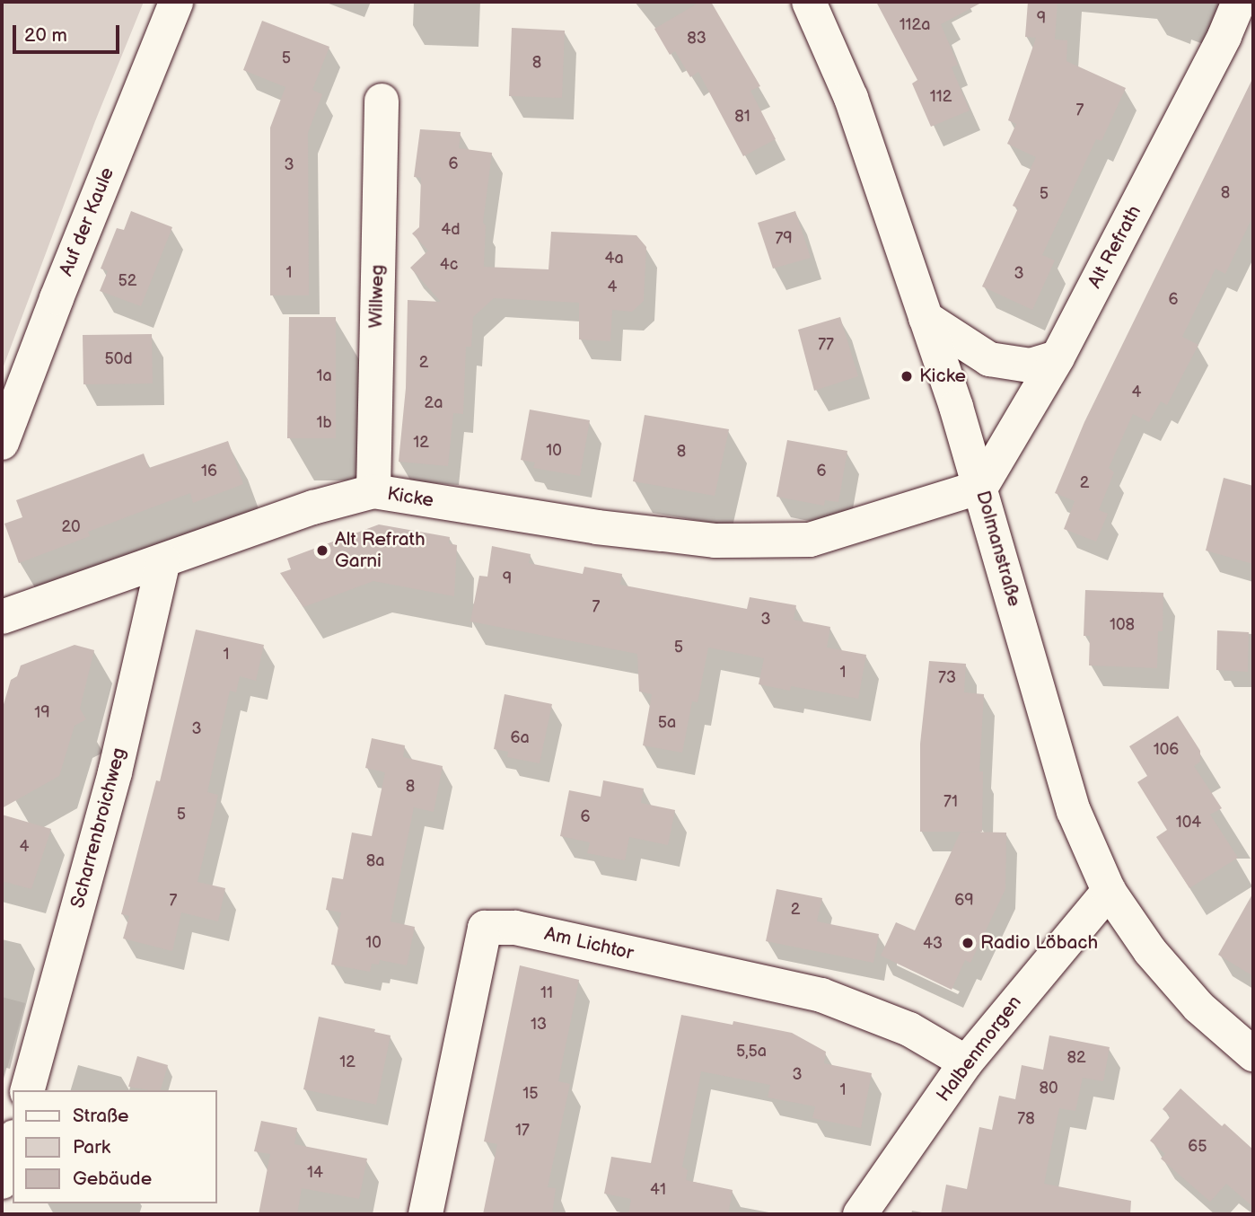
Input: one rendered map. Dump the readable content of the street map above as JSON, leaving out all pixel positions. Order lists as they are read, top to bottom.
{
  "streets": {
    "street": [
      "Auf der Kaule",
      "Alt Refrath",
      "Willweg",
      "Kicke",
      "Dolmanstraße",
      "Scharrenbroichweg",
      "Am Lichtor",
      "Halbenmorgen"
    ]
  },
  "crossings": [
    ["Alt Refrath", "Kicke"],
    ["Alt Refrath", "Dolmanstraße"],
    ["Willweg", "Kicke"],
    ["Kicke", "Dolmanstraße"],
    ["Kicke", "Scharrenbroichweg"],
    ["Dolmanstraße", "Halbenmorgen"],
    ["Am Lichtor", "Halbenmorgen"]
  ],
  "places": ["Kicke", "Alt Refrath Garni", "Radio Löbach"],
  "house_numbers": [
    "9",
    "112a",
    "83",
    "5",
    "8",
    "112",
    "7",
    "81",
    "6",
    "3",
    "8",
    "5",
    "4d",
    "79",
    "4a",
    "4c",
    "1",
    "3",
    "52",
    "4",
    "6",
    "77",
    "50d",
    "2",
    "1a",
    "4",
    "2a",
    "1b",
    "12",
    "10",
    "8",
    "16",
    "6",
    "2",
    "20",
    "9",
    "7",
    "3",
    "108",
    "5",
    "1",
    "1",
    "73",
    "19",
    "5a",
    "3",
    "6a",
    "106",
    "8",
    "71",
    "5",
    "6",
    "104",
    "4",
    "8a",
    "7",
    "69",
    "2",
    "10",
    "43",
    "11",
    "13",
    "5,5a",
    "82",
    "12",
    "3",
    "80",
    "1",
    "15",
    "78",
    "17",
    "65",
    "14",
    "41"
  ],
  "legend": ["Straße", "Park", "Gebäude"],
  "scale_bar": "20 m"
}
